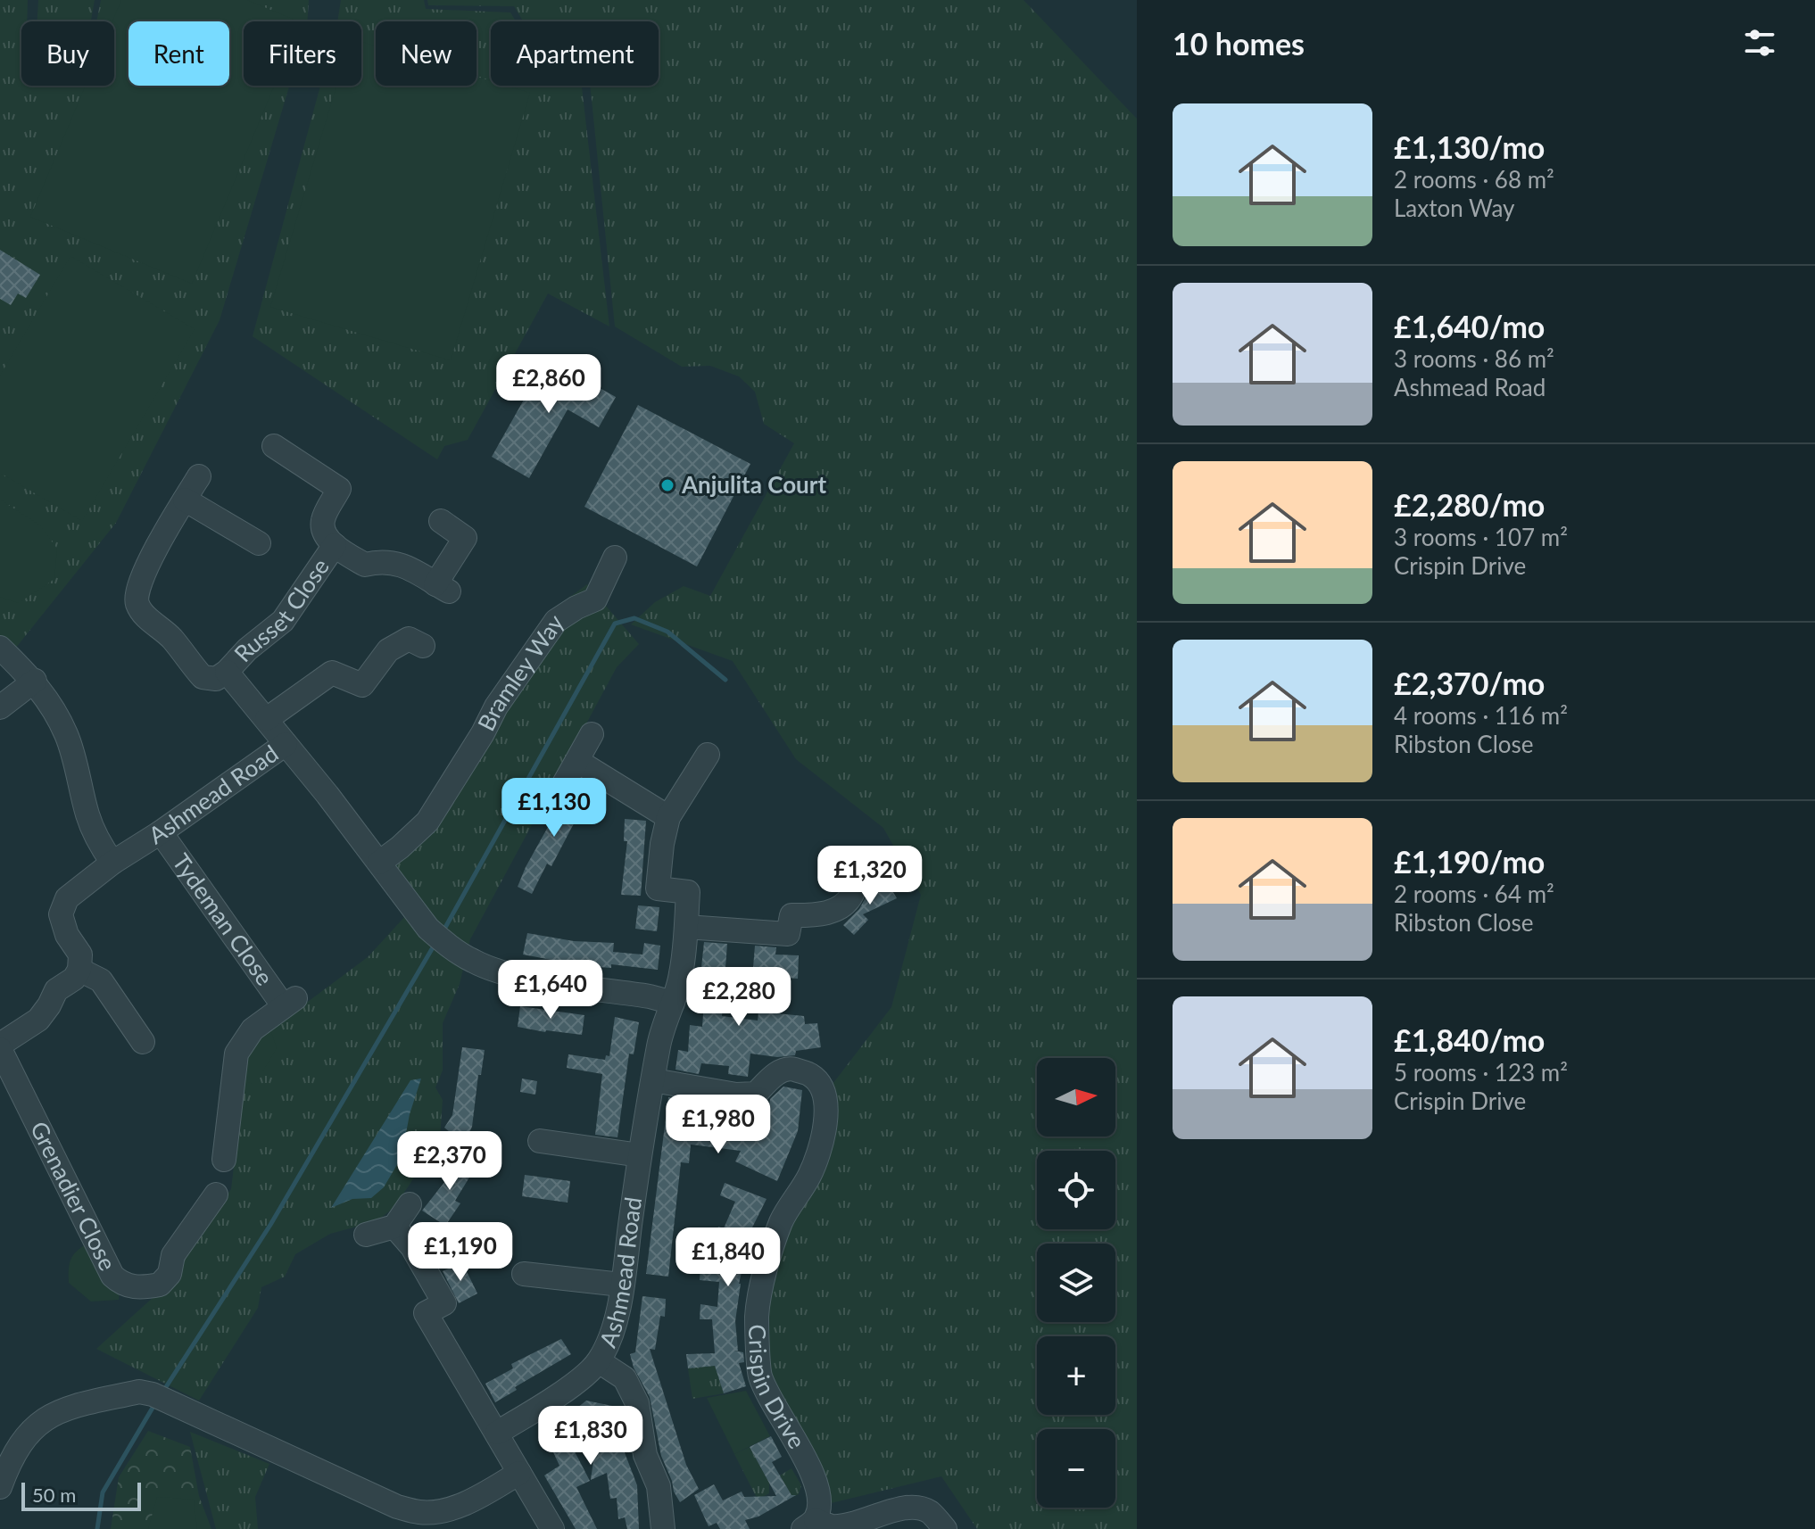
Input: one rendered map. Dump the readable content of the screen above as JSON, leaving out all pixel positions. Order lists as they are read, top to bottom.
{
  "streets": {
    "street": [
      "Russet Close",
      "Bramley Way",
      "Ashmead Road",
      "Tydeman Close",
      "Grenadier Close",
      "Crispin Drive"
    ]
  },
  "crossings": [
    ["Bramley Way", "Ashmead Road"],
    ["Ashmead Road", "Tydeman Close"],
    ["Ashmead Road", "Crispin Drive"]
  ],
  "places": ["Anjulita Court"],
  "scale_bar": "50 m",
  "north": "right",
  "page": {
    "heading": "10 homes",
    "chip": [
      "Buy",
      "Rent",
      "Filters",
      "New",
      "Apartment"
    ],
    "list": [
      {
        "name": "£1,130/mo",
        "note": "2 rooms · 68 m² · Laxton Way"
      },
      {
        "name": "£1,640/mo",
        "note": "3 rooms · 86 m² · Ashmead Road"
      },
      {
        "name": "£2,280/mo",
        "note": "3 rooms · 107 m² · Crispin Drive"
      },
      {
        "name": "£2,370/mo",
        "note": "4 rooms · 116 m² · Ribston Close"
      },
      {
        "name": "£1,190/mo",
        "note": "2 rooms · 64 m² · Ribston Close"
      },
      {
        "name": "£1,840/mo",
        "note": "5 rooms · 123 m² · Crispin Drive"
      }
    ],
    "price": [
      "£2,860",
      "£1,130",
      "£1,320",
      "£1,640",
      "£2,280",
      "£1,980",
      "£2,370",
      "£1,190",
      "£1,840",
      "£1,830"
    ],
    "map_buttons": ["+", "−"],
    "scale": "50 m"
  }
}
